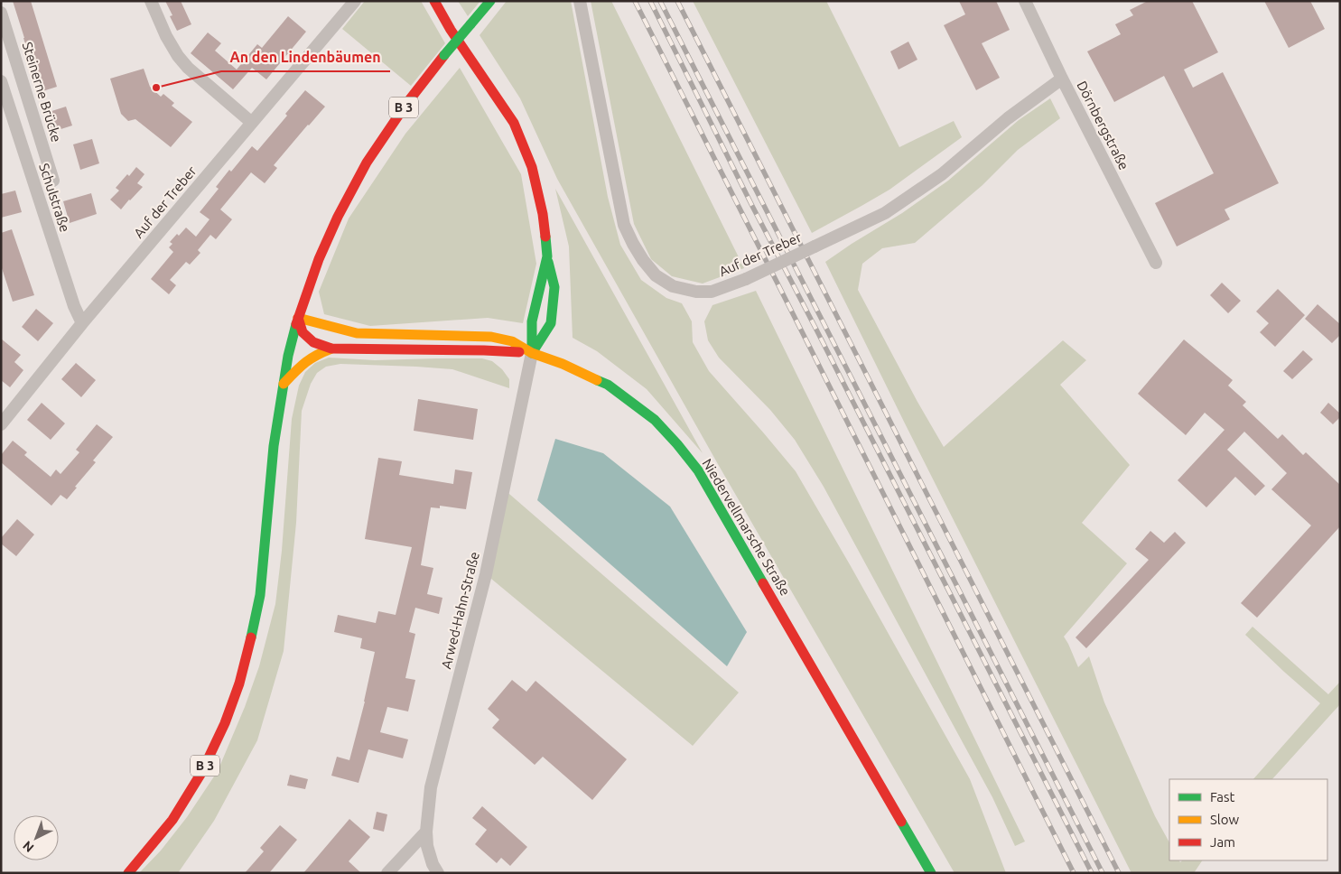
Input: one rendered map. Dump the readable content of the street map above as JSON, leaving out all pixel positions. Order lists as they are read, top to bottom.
{
  "streets": {
    "main road": ["B 3", "Niedervellmarsche Straße"],
    "street": [
      "Steinerne Brücke",
      "Dörnbergstraße",
      "Schulstraße",
      "Auf der Treber",
      "Arwed-Hahn-Straße"
    ]
  },
  "crossings": [
    ["Dörnbergstraße", "Auf der Treber"],
    ["Schulstraße", "Auf der Treber"],
    ["Niedervellmarsche Straße", "Arwed-Hahn-Straße"]
  ],
  "places": ["An den Lindenbäumen"],
  "legend": ["Fast", "Slow", "Jam"],
  "north": "bottom left"
}
